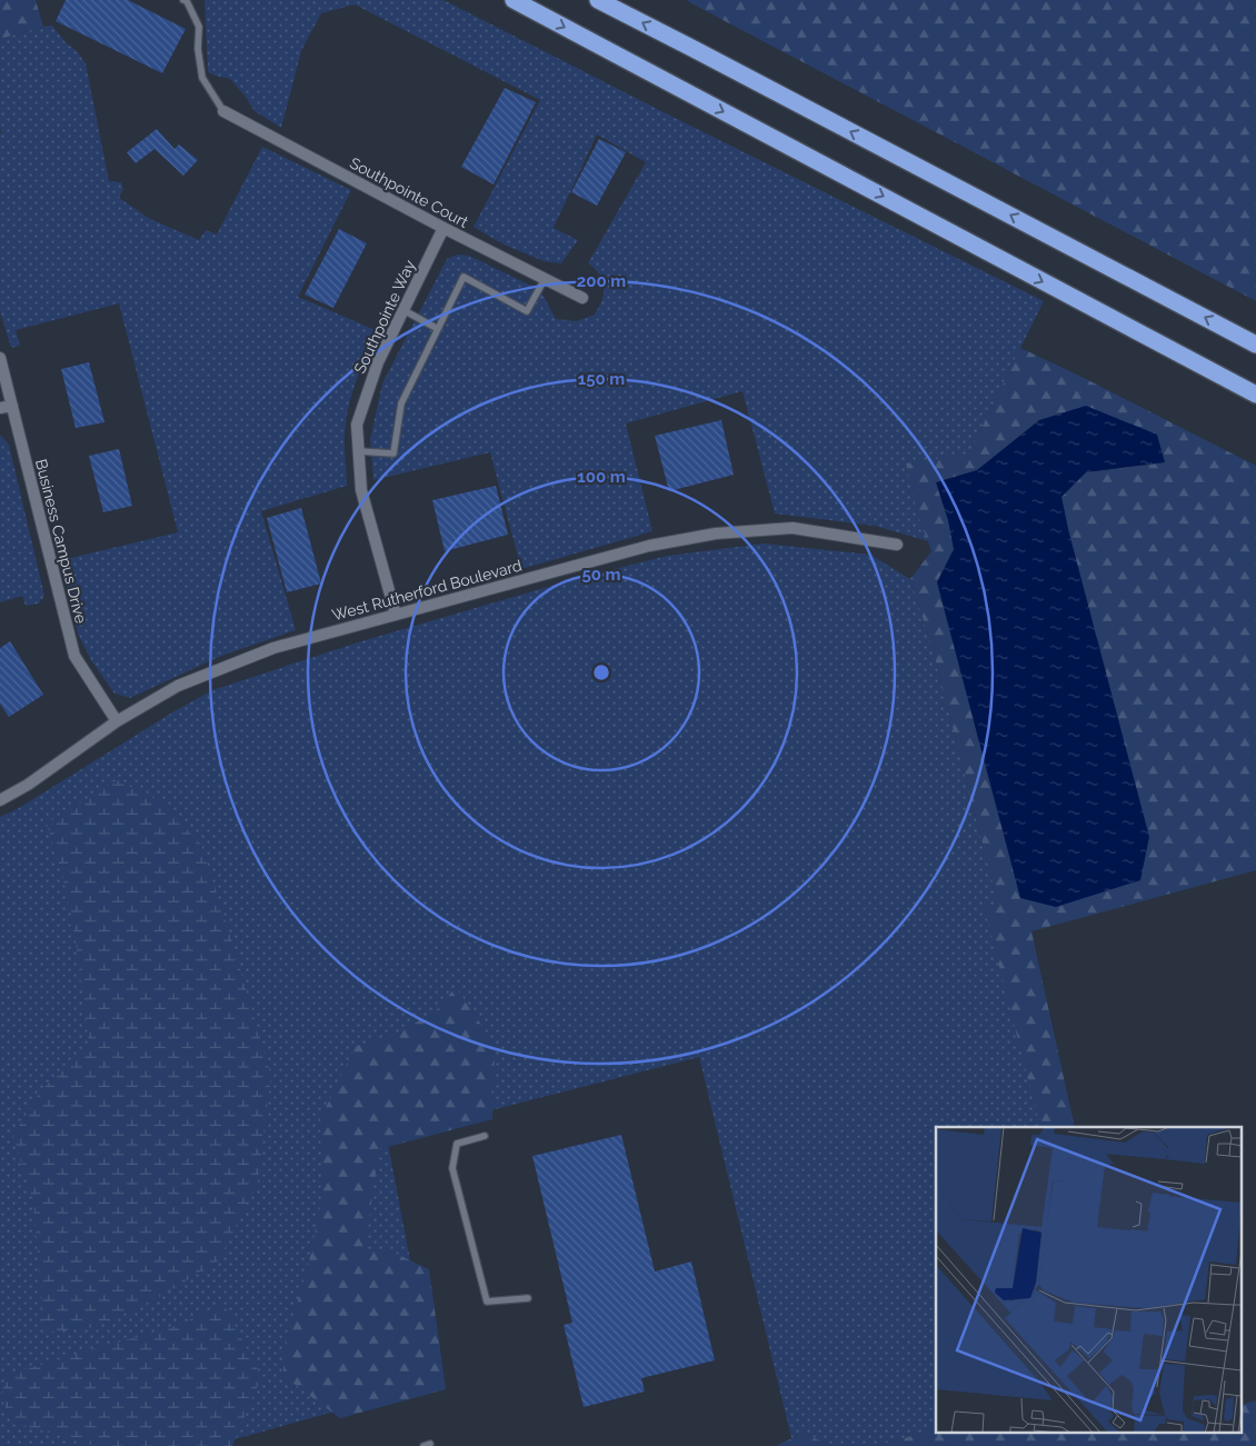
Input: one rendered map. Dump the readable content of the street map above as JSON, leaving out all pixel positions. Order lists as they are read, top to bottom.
{
  "streets": {
    "street": [
      "Southpointe Court",
      "Southpointe Way",
      "Business Campus Drive",
      "West Rutherford Boulevard"
    ]
  },
  "crossings": [
    ["Southpointe Court", "Southpointe Way"],
    ["Southpointe Way", "West Rutherford Boulevard"],
    ["Business Campus Drive", "West Rutherford Boulevard"]
  ],
  "rings": [
    "200 m",
    "150 m",
    "100 m",
    "50 m"
  ]
}
